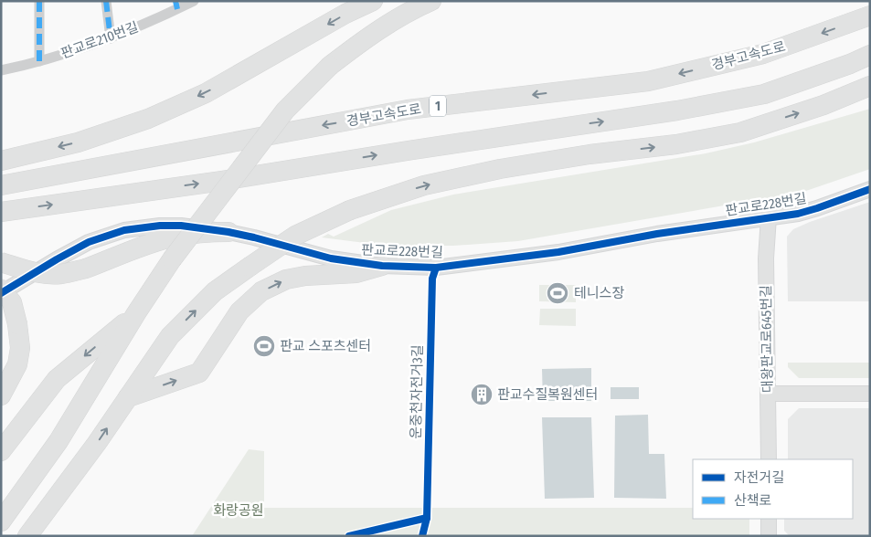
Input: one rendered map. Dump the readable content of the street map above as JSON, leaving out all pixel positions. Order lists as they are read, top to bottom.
{
  "streets": {
    "highway": ["경부고속도로", "1"],
    "street": ["판교로210번길", "판교로228번길", "대왕판교로645번길"],
    "cycle path": ["운중천자전거3길"]
  },
  "crossings": [
    ["판교로228번길", "대왕판교로645번길"]
  ],
  "parks": ["화랑공원"],
  "places": {
    "sports": ["테니스장", "판교 스포츠센터"],
    "building": ["판교수질복원센터"]
  },
  "legend": ["자전거길", "산책로"]
}
